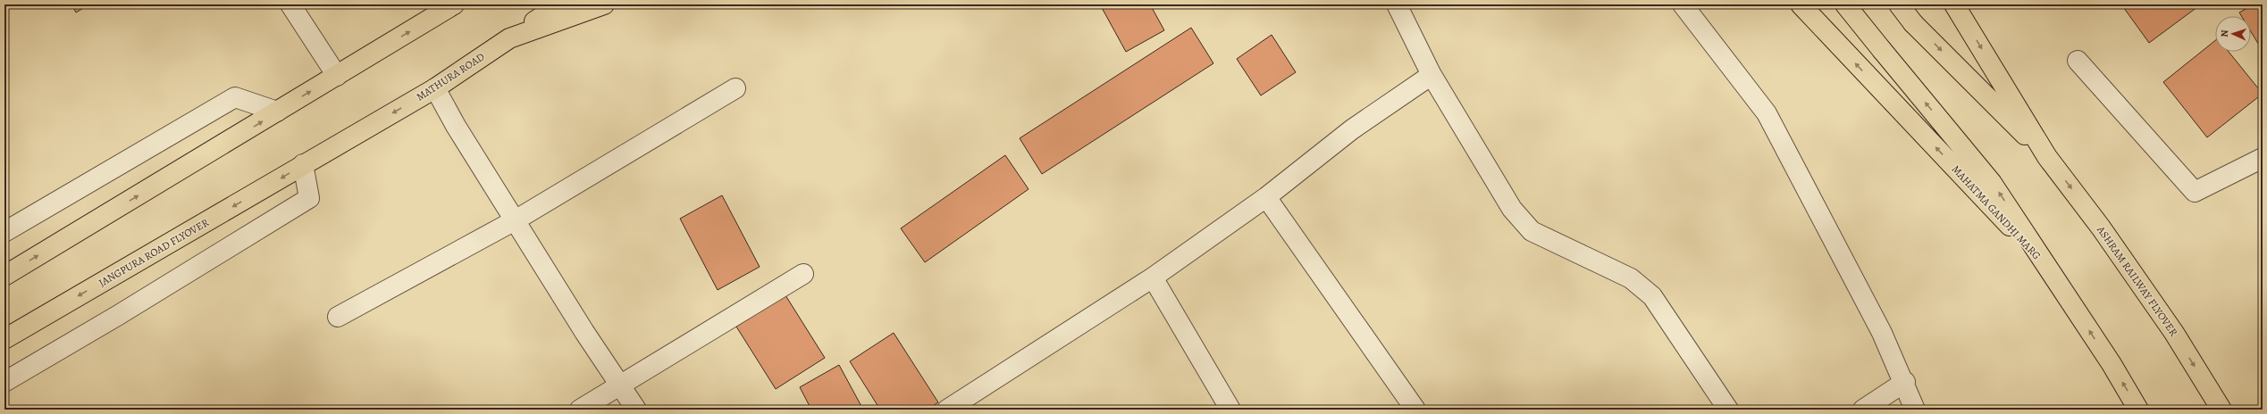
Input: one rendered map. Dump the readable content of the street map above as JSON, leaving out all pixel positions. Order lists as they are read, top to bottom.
{
  "streets": {
    "main road": [
      "MATHURA ROAD",
      "MAHATMA GANDHI MARG",
      "JANGPURA ROAD FLYOVER",
      "ASHRAM RAILWAY FLYOVER"
    ]
  },
  "crossings": [
    ["MATHURA ROAD", "JANGPURA ROAD FLYOVER"]
  ],
  "north": "left"
}
